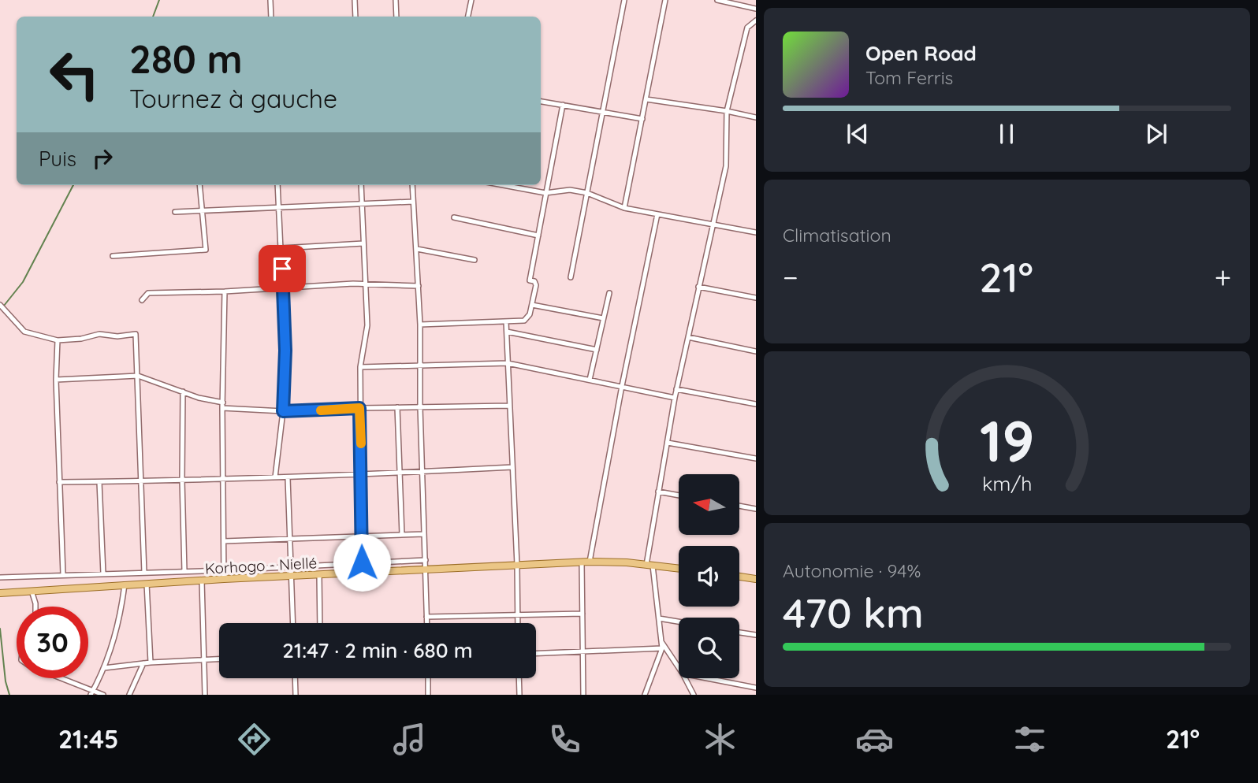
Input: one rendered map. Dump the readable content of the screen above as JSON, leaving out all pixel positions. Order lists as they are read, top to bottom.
{
  "streets": {
    "main road": ["Korhogo - Niellé"]
  },
  "north": "left",
  "page": {
    "turn": ["280 m", "Tournez à gauche"],
    "song": ["Open Road", "Tom Ferris"],
    "then": "Puis",
    "tile": [
      "Climatisation",
      ["Autonomie · 94%", "470 km"]
    ],
    "heat": ["−", "21°", "+"],
    "limit": "30",
    "trip": "21:47 · 2 min · 680 m",
    "tabs": ["21:45", "21°"],
    "gauge": ["19", "km/h"]
  }
}
